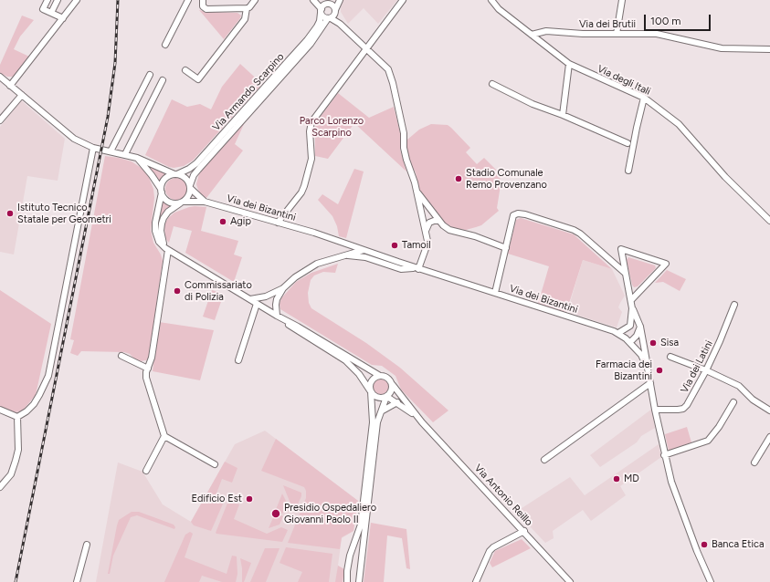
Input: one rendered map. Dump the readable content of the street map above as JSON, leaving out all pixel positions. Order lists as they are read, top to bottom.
{
  "streets": {
    "street": [
      "Via dei Brutii",
      "Via degli Itali",
      "Via Armando Scarpino",
      "Via dei Bizantini",
      "Via dei Latini",
      "Via Antonio Reillo"
    ]
  },
  "crossings": [
    ["Via dei Brutii", "Via degli Itali"],
    ["Via Armando Scarpino", "Via dei Bizantini"],
    ["Via dei Bizantini", "Via dei Latini"]
  ],
  "parks": ["Parco Lorenzo Scarpino"],
  "places": [
    "Stadio Comunale Remo Provenzano",
    "Istituto Tecnico Statale per Geometri",
    "Agip",
    "Tamoil",
    "Commissariato di Polizia",
    "Sisa",
    "Farmacia dei Bizantini",
    "MD",
    "Edificio Est",
    "Presidio Ospedaliero Giovanni Paolo II",
    "Banca Etica"
  ],
  "scale_bar": "100 m"
}
